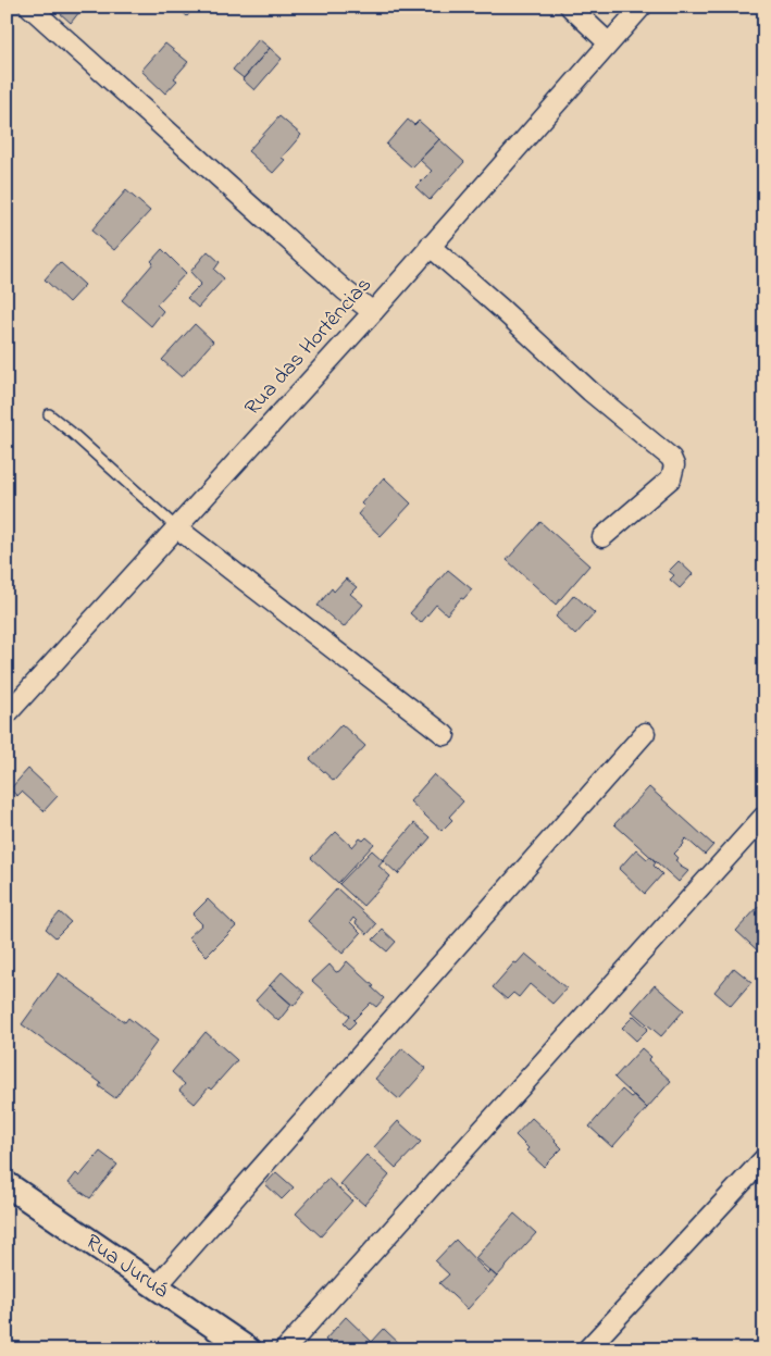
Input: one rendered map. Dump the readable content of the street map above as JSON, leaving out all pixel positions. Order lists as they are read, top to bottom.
{
  "streets": {
    "street": ["Rua das Hortências", "Rua Juruá"]
  }
}
